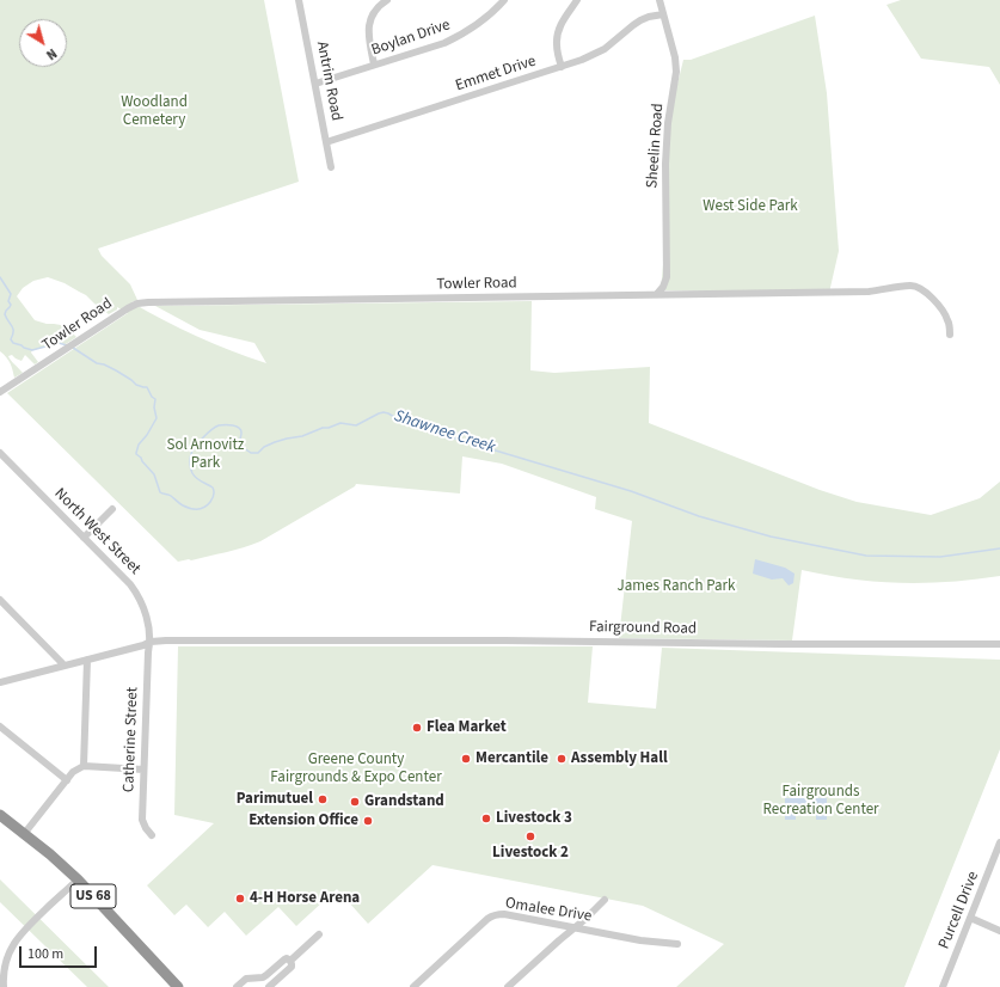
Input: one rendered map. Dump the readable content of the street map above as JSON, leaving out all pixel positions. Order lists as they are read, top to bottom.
{
  "streets": {
    "highway": ["US 68"],
    "street": [
      "Boylan Drive",
      "Emmet Drive",
      "Antrim Road",
      "Sheelin Road",
      "Towler Road",
      "North West Street",
      "Fairground Road",
      "Catherine Street",
      "Omalee Drive",
      "Purcell Drive"
    ]
  },
  "crossings": [
    ["Boylan Drive", "Antrim Road"],
    ["Emmet Drive", "Antrim Road"],
    ["Emmet Drive", "Sheelin Road"],
    ["Sheelin Road", "Towler Road"],
    ["North West Street", "Fairground Road"],
    ["North West Street", "Catherine Street"],
    ["Fairground Road", "Catherine Street"]
  ],
  "water": ["Shawnee Creek"],
  "parks": [
    "Woodland Cemetery",
    "West Side Park",
    "Sol Arnovitz Park",
    "James Ranch Park",
    "Greene County Fairgrounds & Expo Center",
    "Fairgrounds Recreation Center"
  ],
  "places": [
    "Flea Market",
    "Mercantile",
    "Assembly Hall",
    "Parimutuel",
    "Grandstand",
    "Livestock 3",
    "Extension Office",
    "Livestock 2",
    "4-H Horse Arena"
  ],
  "scale_bar": "100 m",
  "north": "bottom right"
}
